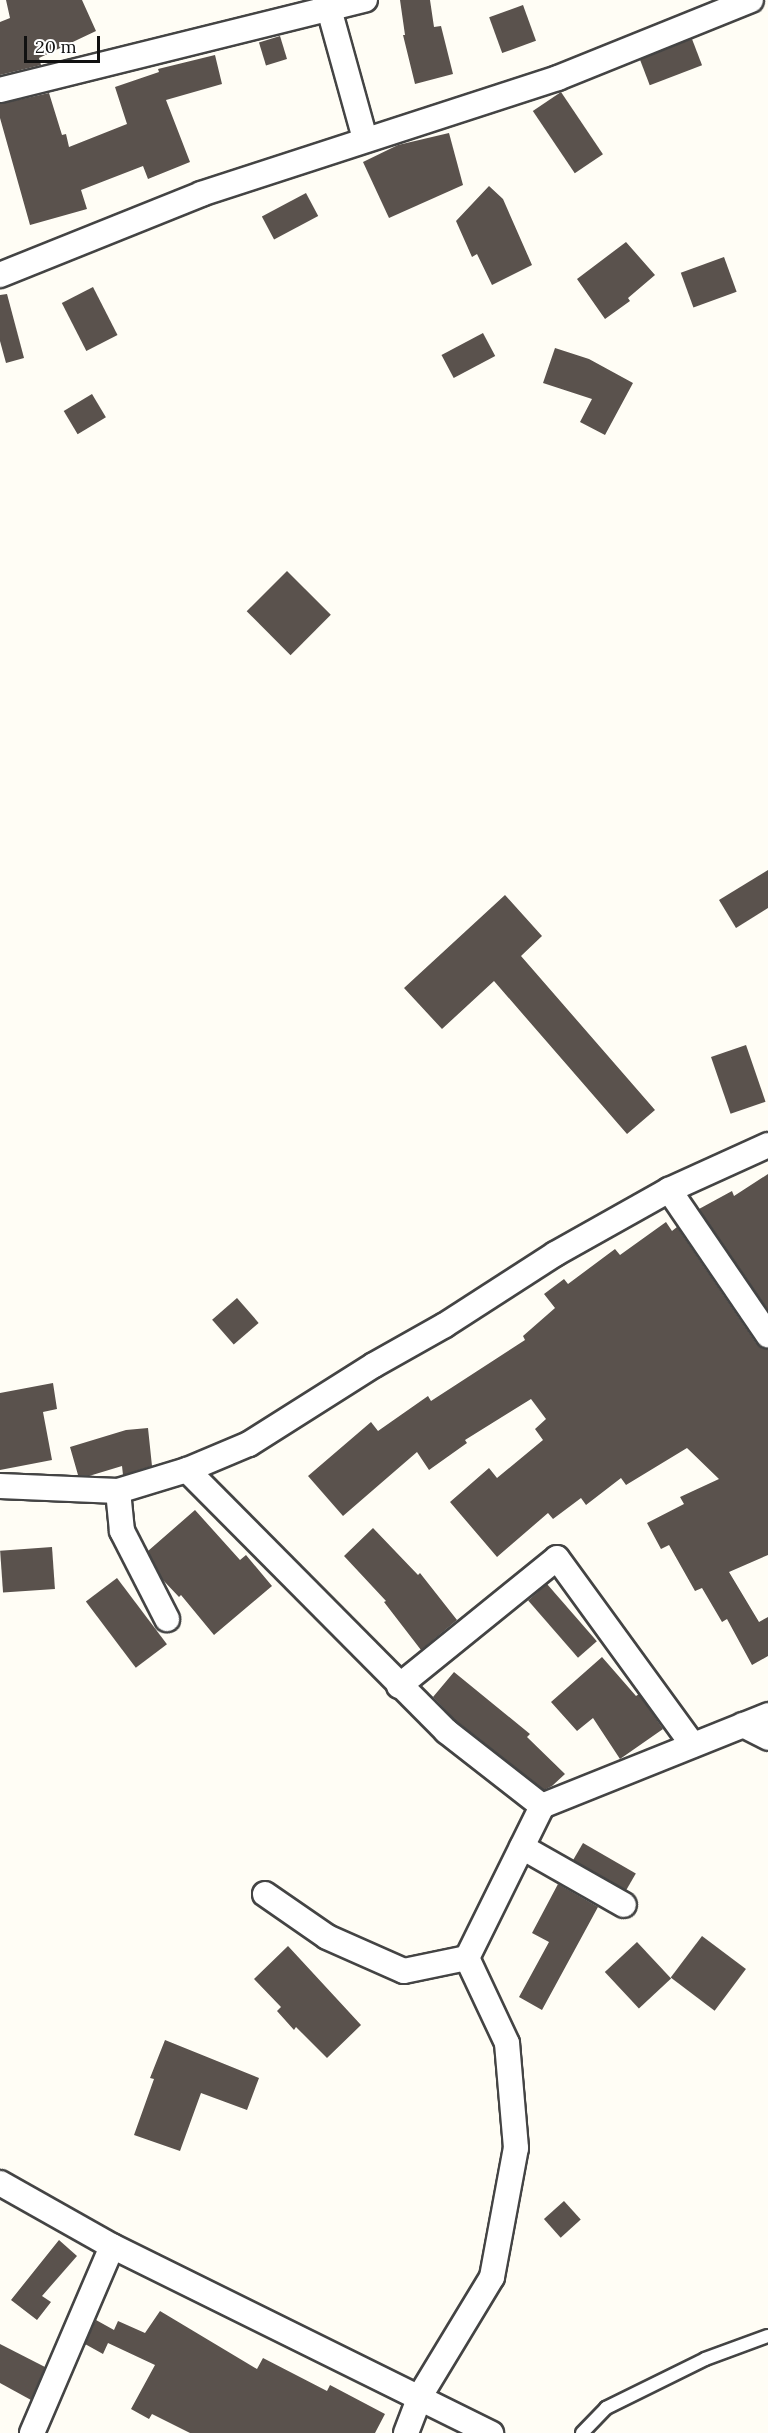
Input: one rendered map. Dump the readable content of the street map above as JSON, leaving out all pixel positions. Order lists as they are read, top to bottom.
{
  "scale_bar": "20 m"
}
